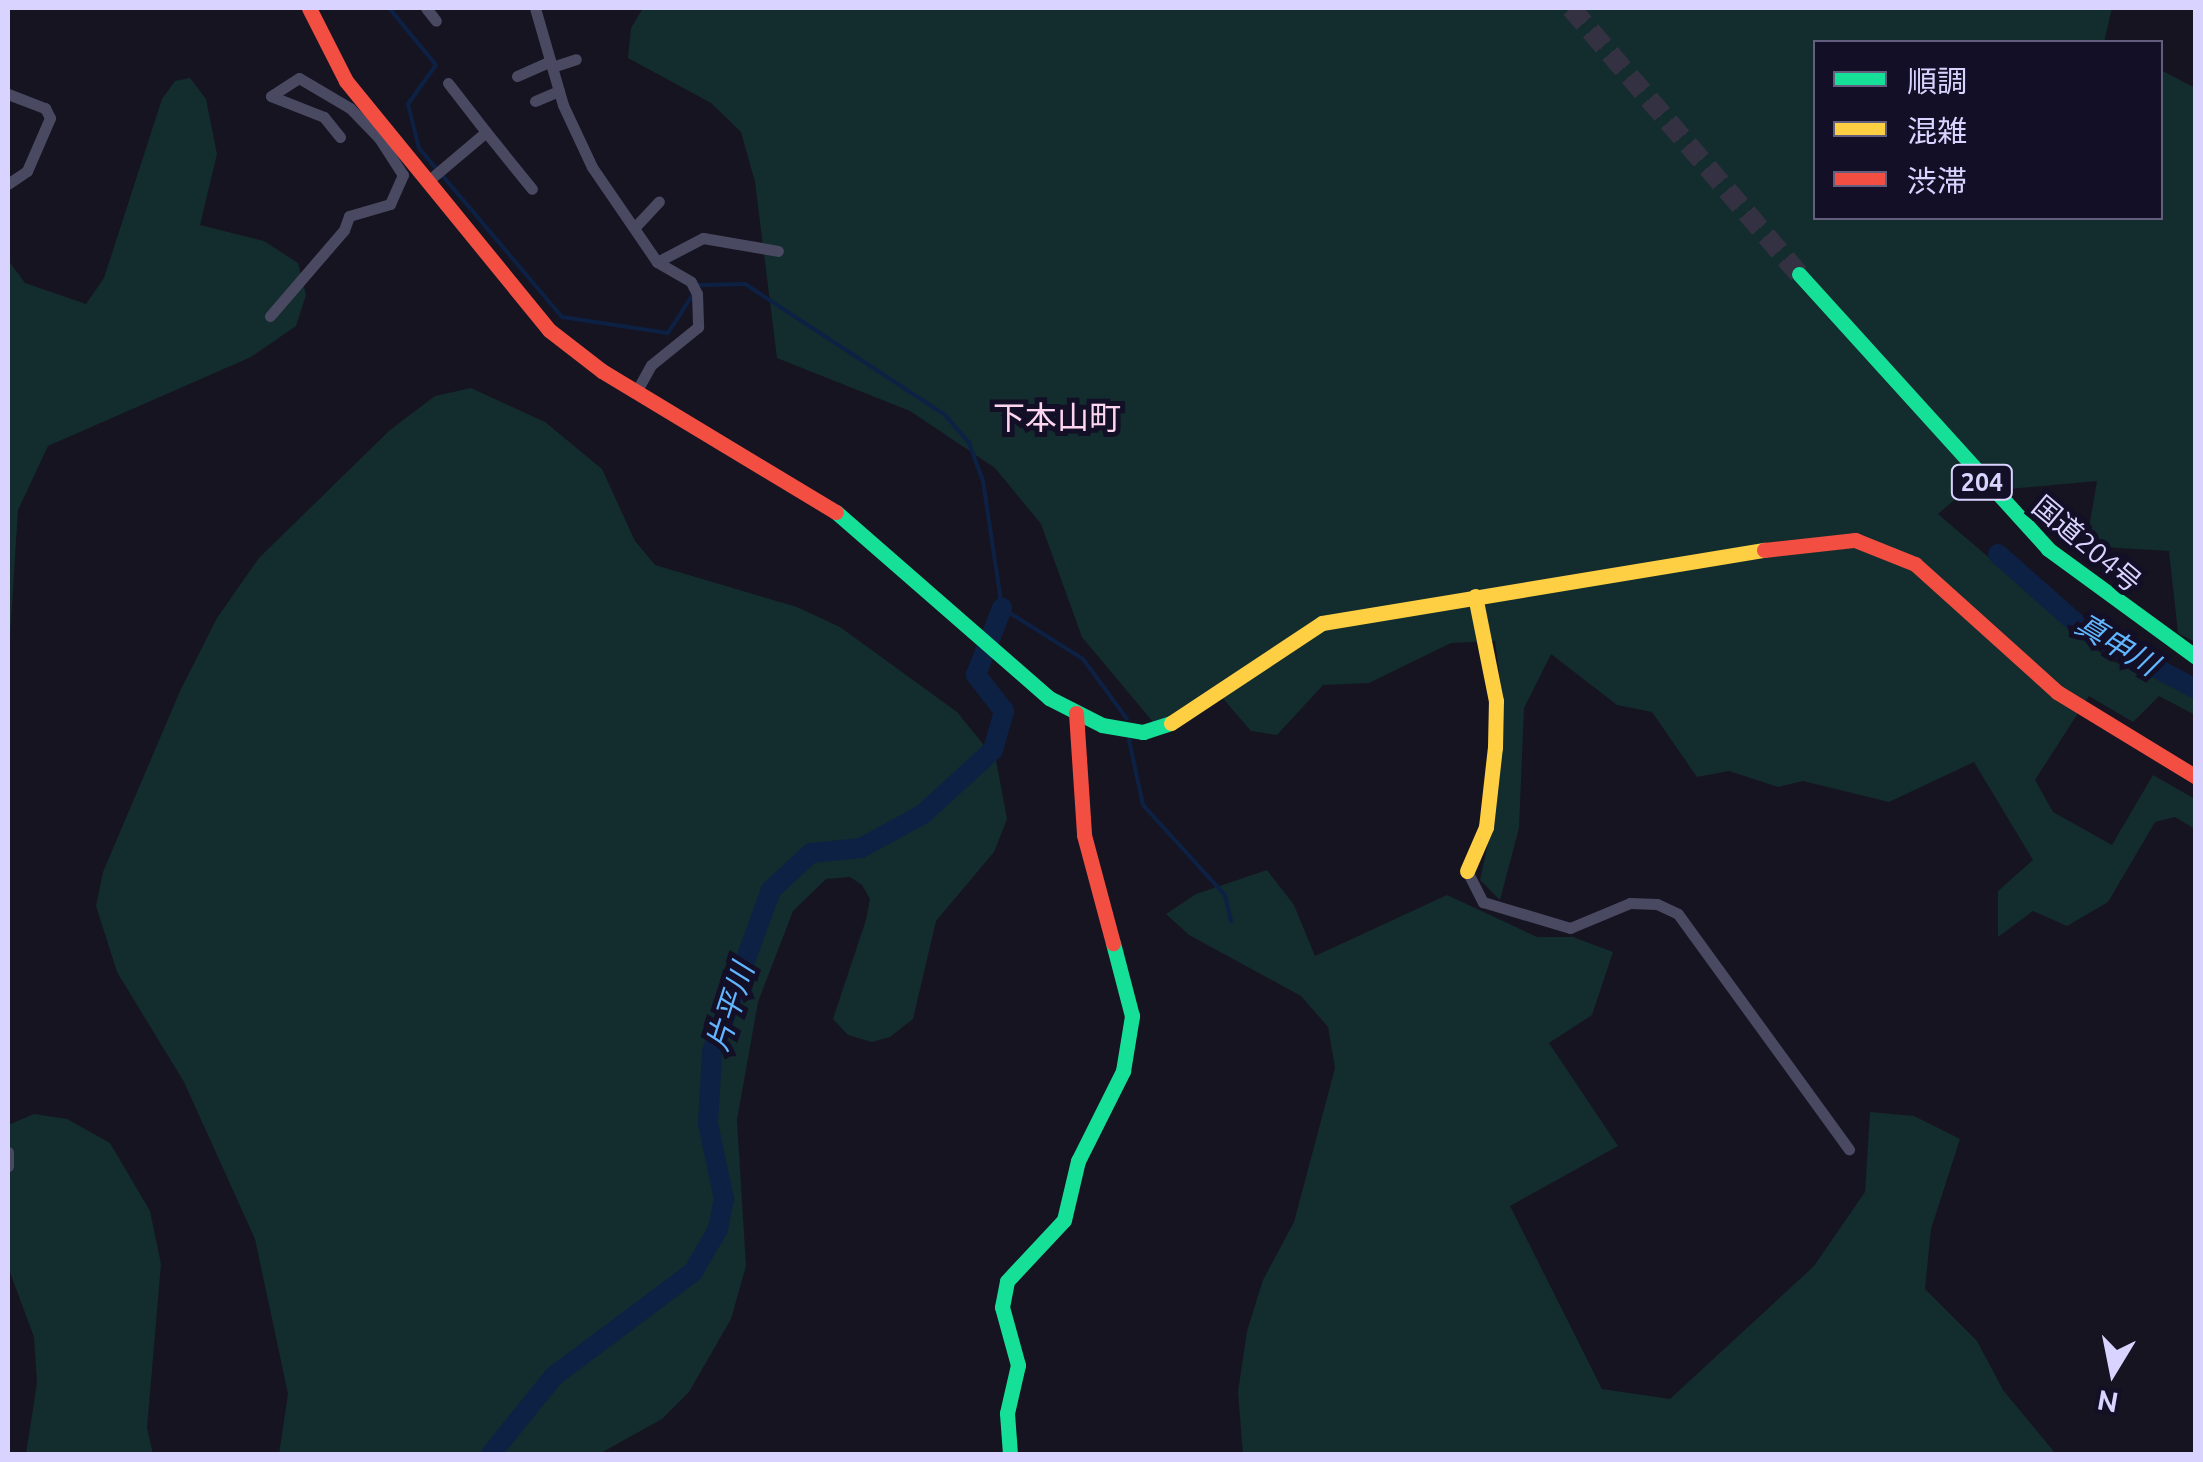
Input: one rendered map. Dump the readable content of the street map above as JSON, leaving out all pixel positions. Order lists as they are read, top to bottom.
{
  "streets": {
    "main road": ["204", "国道204号"]
  },
  "districts": ["下本山町"],
  "water": ["真申川", "片平川"],
  "legend": ["順調", "混雑", "渋滞"],
  "north": "bottom"
}
